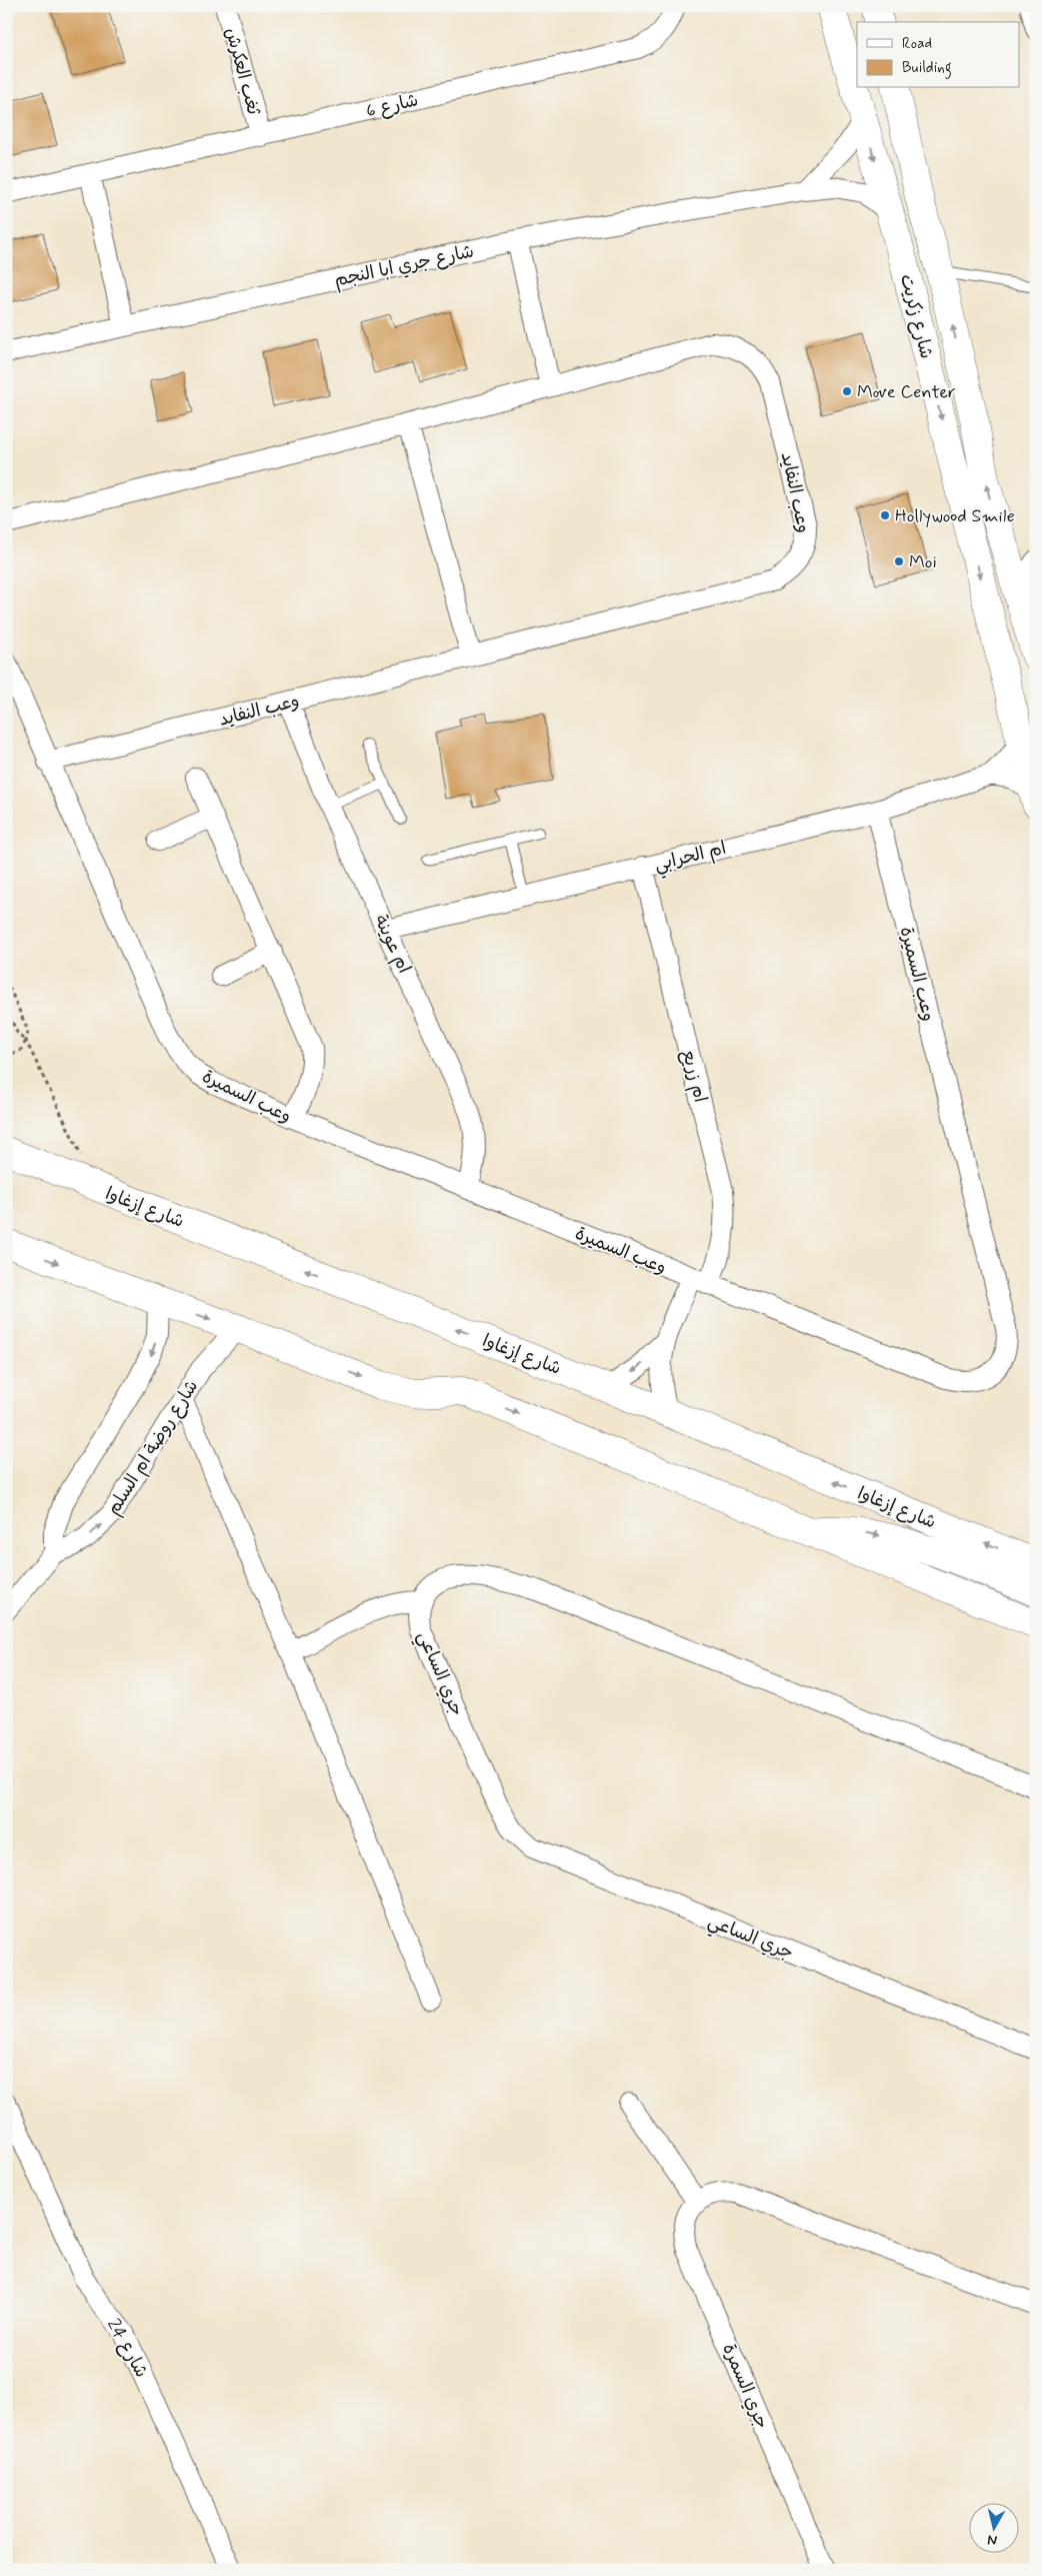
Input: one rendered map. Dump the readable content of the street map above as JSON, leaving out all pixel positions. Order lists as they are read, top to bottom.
{
  "streets": {
    "main road": ["شارع زكريت", "شارع إزغاوا"],
    "street": [
      "ثغب العكرش",
      "شارع 6",
      "شارع جري ابا النجم",
      "وعب النفايد",
      "ام الحرابي",
      "ام عوينة",
      "وعب السميرة",
      "ام زريع",
      "شارع روضة ام السلم",
      "جري الساعي",
      "شارع 24",
      "جري السمرة"
    ]
  },
  "crossings": [
    ["ثغب العكرش", "شارع 6"],
    ["شارع جري ابا النجم", "شارع زكريت"],
    ["شارع زكريت", "ام الحرابي"],
    ["وعب النفايد", "ام عوينة"],
    ["وعب النفايد", "وعب السميرة"],
    ["ام الحرابي", "ام عوينة"],
    ["ام الحرابي", "وعب السميرة"],
    ["ام الحرابي", "ام زريع"],
    ["ام عوينة", "وعب السميرة"],
    ["وعب السميرة", "ام زريع"]
  ],
  "places": ["Move Center", "Hollywood Smile", "Moi"],
  "legend": ["Road", "Building"],
  "north": "bottom"
}
